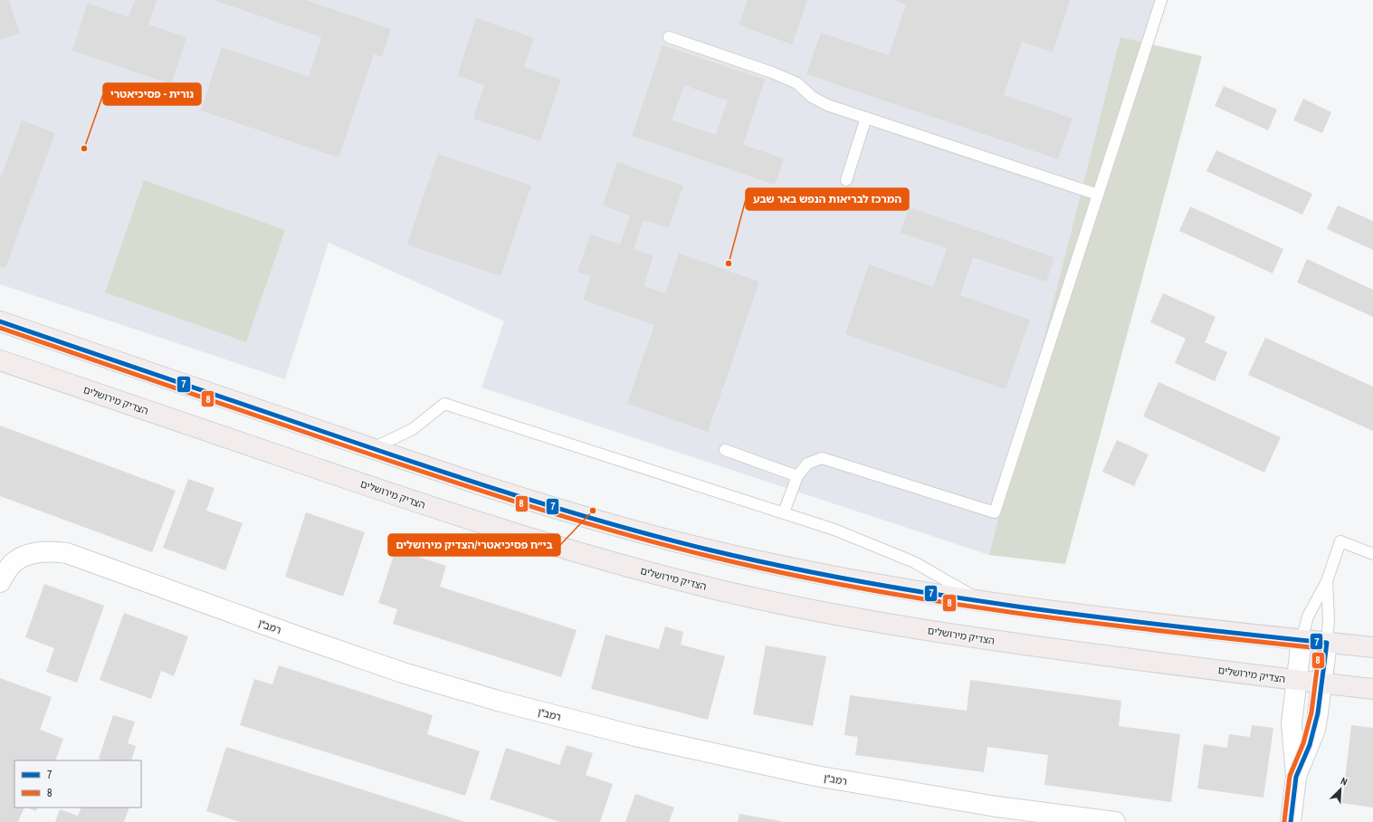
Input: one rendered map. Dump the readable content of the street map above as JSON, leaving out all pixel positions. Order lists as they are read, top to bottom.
{
  "streets": {
    "main road": ["הצדיק מירושלים"],
    "street": ["רמב\"ן"]
  },
  "places": ["נורית - פסיכיאטרי", "המרכז לבריאות הנפש באר שבע", "בי״ח פסיכיאטרי/הצדיק מירושלים"],
  "lines": ["transit line 7", "transit line 8"],
  "legend": ["7", "8"],
  "north": "top right"
}
